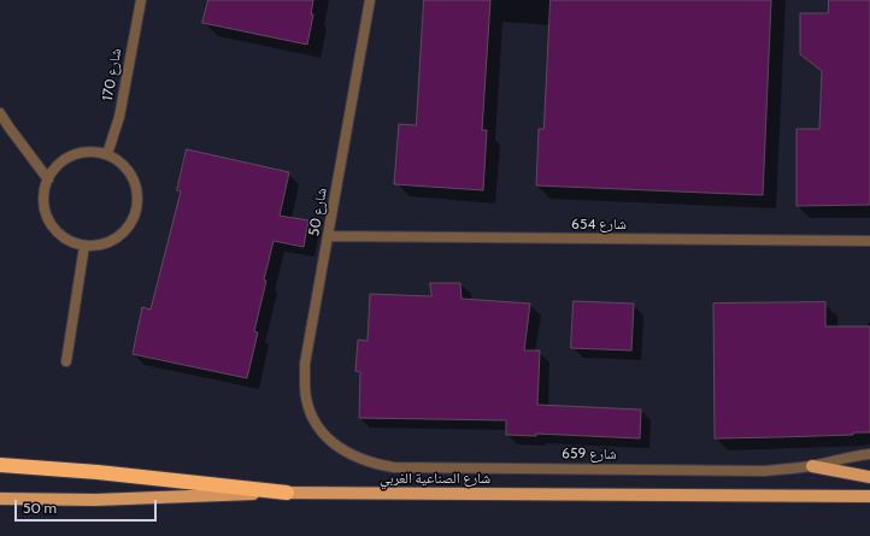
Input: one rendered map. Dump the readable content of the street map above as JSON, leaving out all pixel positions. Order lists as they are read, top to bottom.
{
  "streets": {
    "main road": ["شارع الصناعية الغربي"],
    "street": [
      "شارع 170",
      "شارع 50",
      "شارع 654",
      "شارع 659"
    ]
  },
  "crossings": [
    ["شارع 50", "شارع 654"],
    ["شارع 50", "شارع 659"]
  ],
  "scale_bar": "50 m"
}
